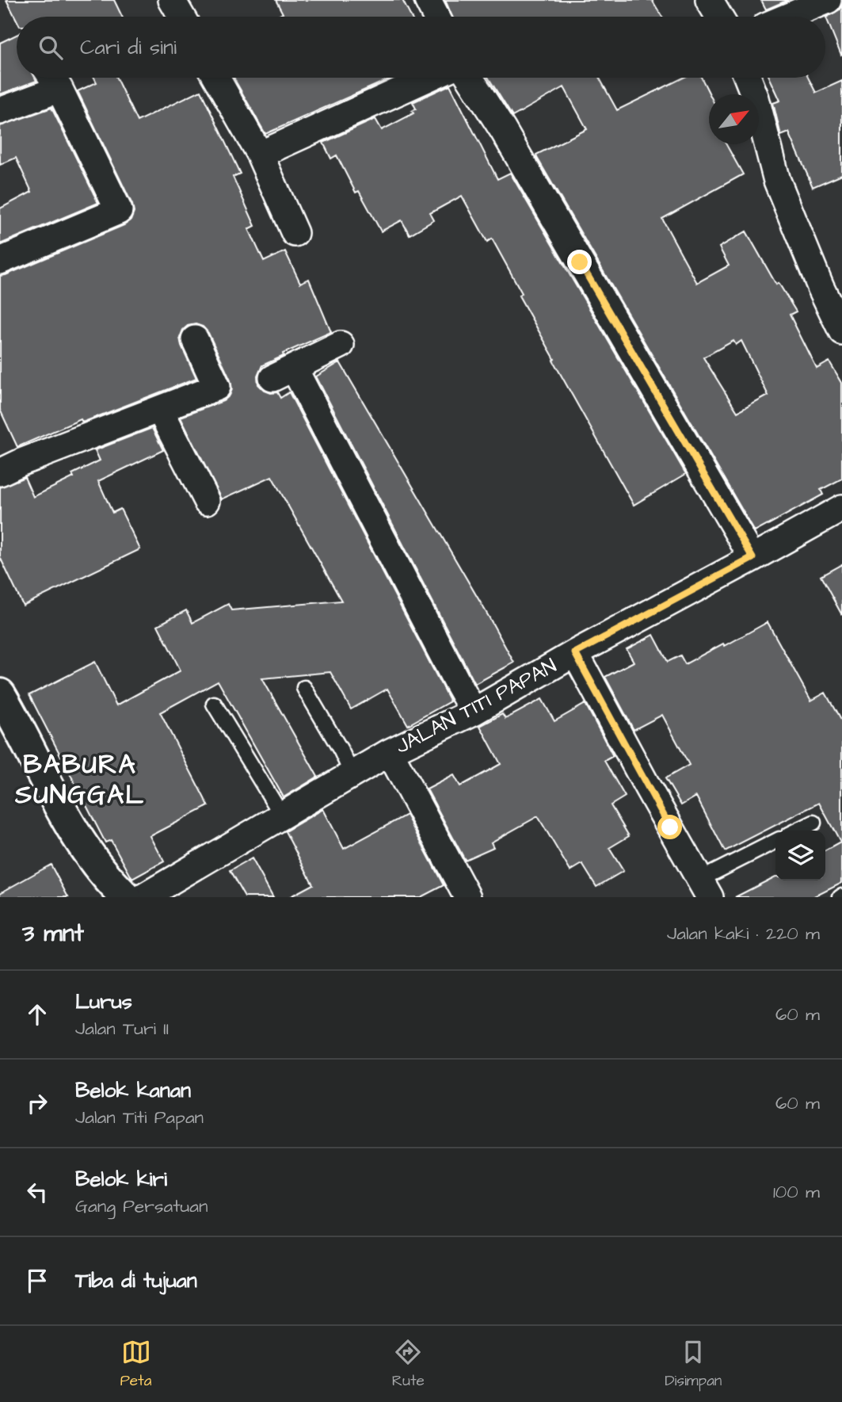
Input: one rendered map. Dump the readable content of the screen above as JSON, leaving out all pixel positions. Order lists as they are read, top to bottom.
{
  "streets": {
    "street": ["JALAN TITI PAPAN"]
  },
  "districts": ["BABURA SUNGGAL"],
  "north": "top right",
  "page": {
    "search": "Cari di sini",
    "heading": ["3 mnt", "Jalan kaki · 220 m"],
    "list": [
      ["Lurus", "Jalan Turi II", "60 m"],
      ["Belok kanan", "Jalan Titi Papan", "60 m"],
      ["Belok kiri", "Gang Persatuan", "100 m"],
      "Tiba di tujuan"
    ],
    "nav": ["Peta", "Rute", "Disimpan"]
  }
}
